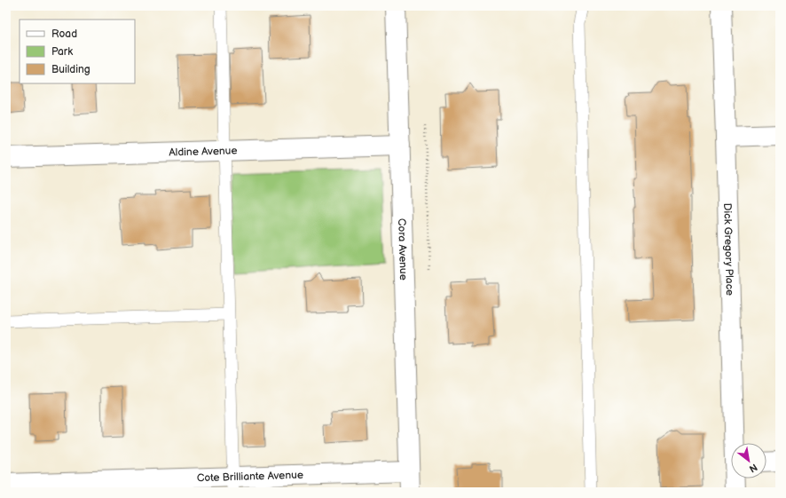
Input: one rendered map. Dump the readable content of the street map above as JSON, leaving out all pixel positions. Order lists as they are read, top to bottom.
{
  "streets": {
    "street": [
      "Aldine Avenue",
      "Cora Avenue",
      "Dick Gregory Place",
      "Cote Brilliante Avenue"
    ]
  },
  "crossings": [
    ["Aldine Avenue", "Cora Avenue"],
    ["Cora Avenue", "Cote Brilliante Avenue"]
  ],
  "legend": ["Road", "Park", "Building"],
  "north": "bottom right"
}
